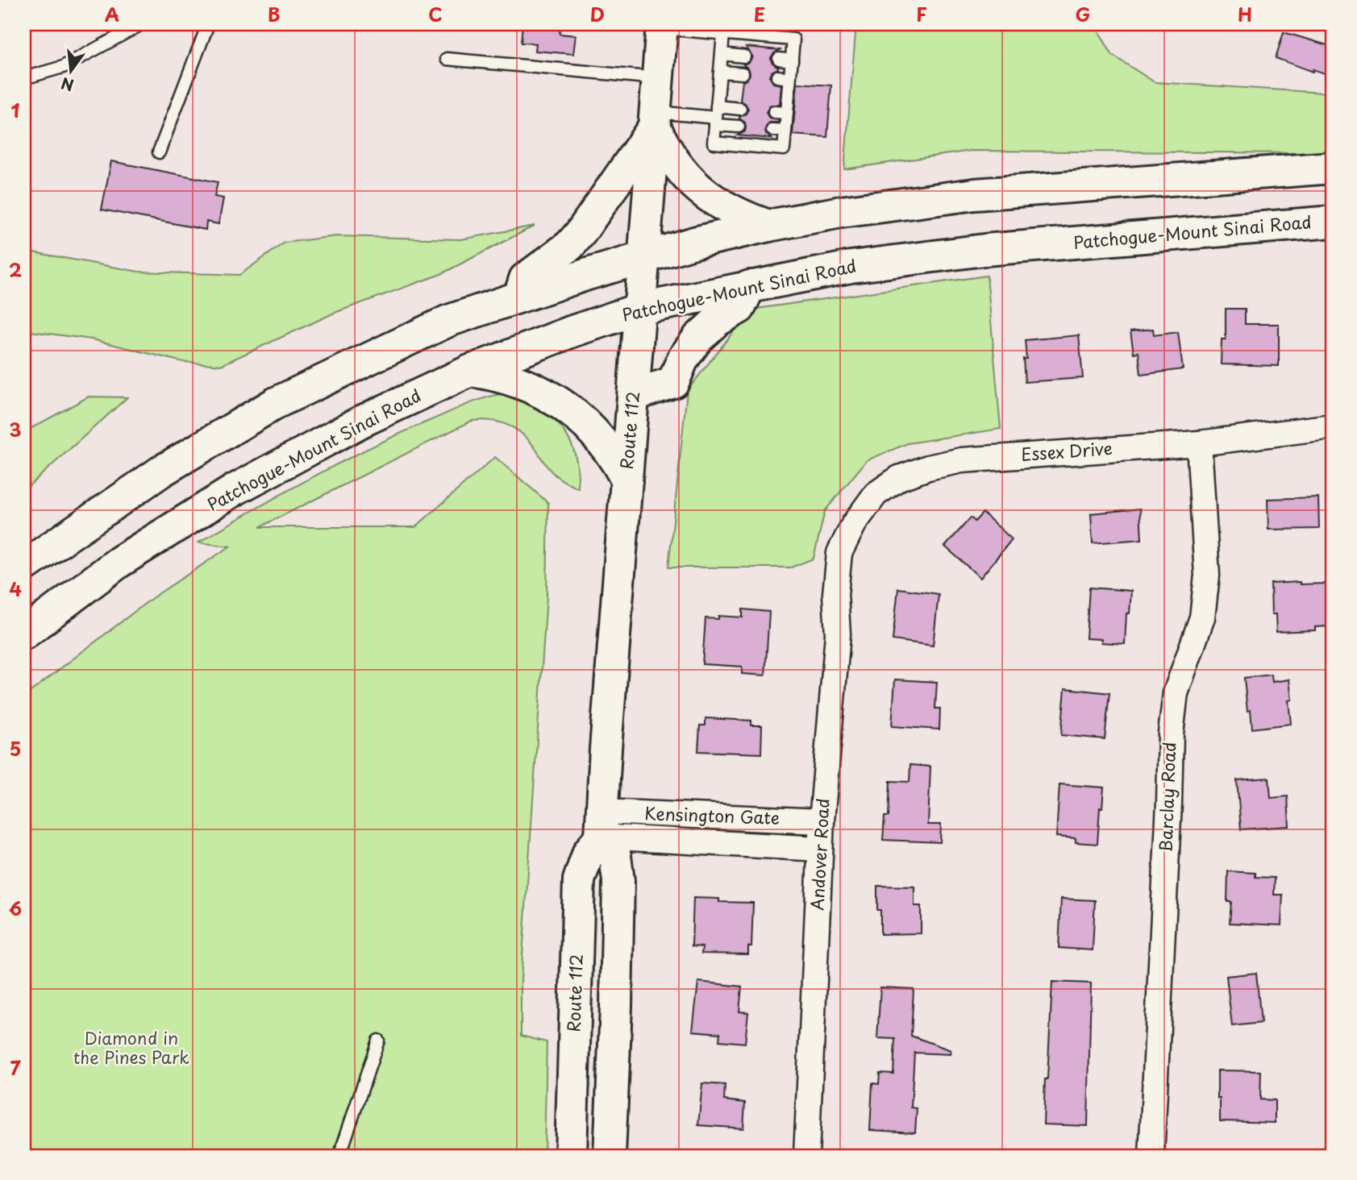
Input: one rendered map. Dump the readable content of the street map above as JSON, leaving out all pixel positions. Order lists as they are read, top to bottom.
{
  "streets": {
    "main road": ["Patchogue-Mount Sinai Road", "Route 112"],
    "street": [
      "Essex Drive",
      "Barclay Road",
      "Kensington Gate",
      "Andover Road"
    ]
  },
  "crossings": [
    ["Patchogue-Mount Sinai Road", "Route 112"],
    ["Route 112", "Kensington Gate"],
    ["Essex Drive", "Barclay Road"],
    ["Essex Drive", "Andover Road"],
    ["Kensington Gate", "Andover Road"]
  ],
  "parks": ["Diamond in the Pines Park"],
  "north": "bottom",
  "grid": {
    "columns": [
      "A",
      "B",
      "C",
      "D",
      "E",
      "F",
      "G",
      "H"
    ],
    "rows": [
      "1",
      "2",
      "3",
      "4",
      "5",
      "6",
      "7"
    ]
  }
}
